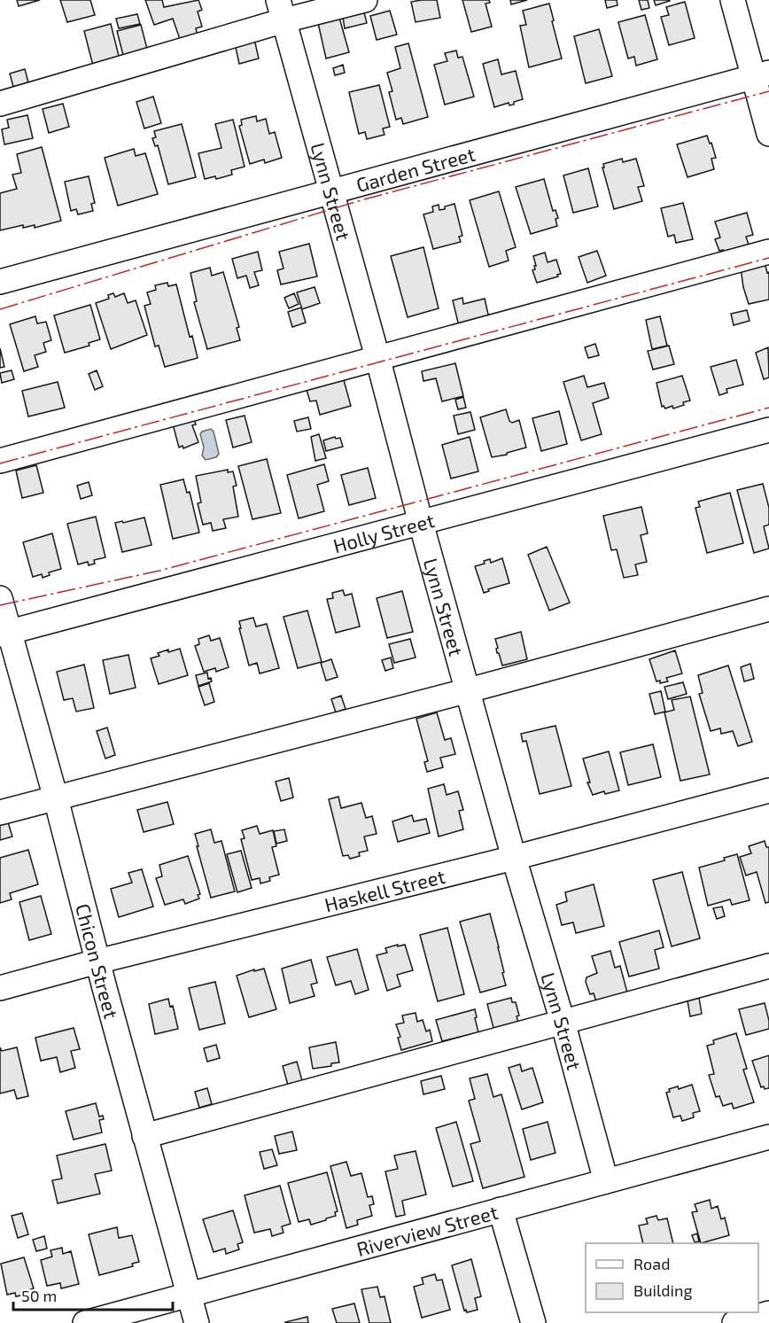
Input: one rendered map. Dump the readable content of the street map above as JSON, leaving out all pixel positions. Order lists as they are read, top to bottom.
{
  "streets": {
    "street": [
      "Garden Street",
      "Lynn Street",
      "Holly Street",
      "Haskell Street",
      "Chicon Street",
      "Riverview Street"
    ]
  },
  "crossings": [
    ["Garden Street", "Lynn Street"],
    ["Lynn Street", "Holly Street"],
    ["Lynn Street", "Haskell Street"],
    ["Lynn Street", "Riverview Street"],
    ["Holly Street", "Chicon Street"],
    ["Haskell Street", "Chicon Street"],
    ["Chicon Street", "Riverview Street"]
  ],
  "legend": ["Road", "Building"],
  "scale_bar": "50 m"
}
